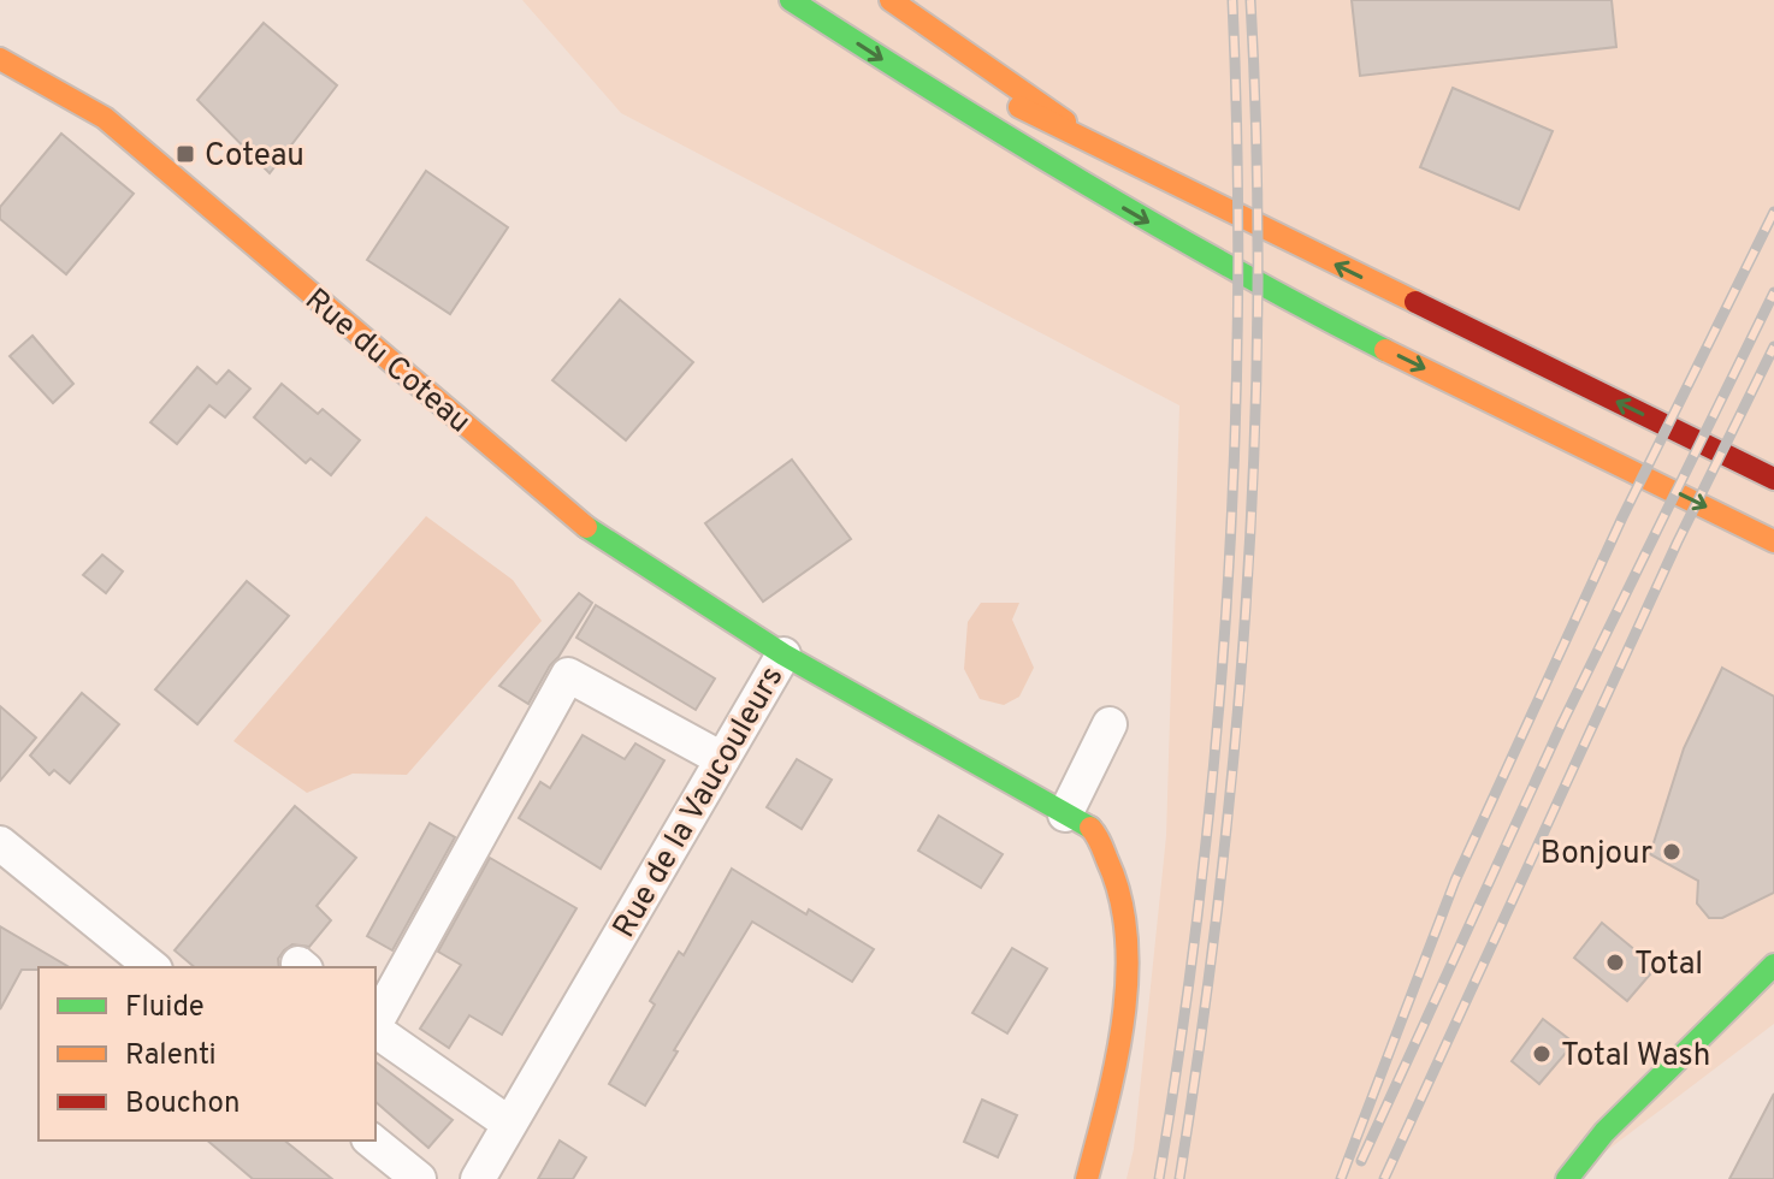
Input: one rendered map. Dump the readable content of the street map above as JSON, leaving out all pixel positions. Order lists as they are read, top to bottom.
{
  "streets": {
    "main road": ["Rue du Coteau", "Rue de la Vaucouleurs"]
  },
  "crossings": [
    ["Rue du Coteau", "Rue de la Vaucouleurs"]
  ],
  "places": {
    "transit": ["Coteau"],
    "other": ["Bonjour", "Total", "Total Wash"]
  },
  "legend": ["Fluide", "Ralenti", "Bouchon"]
}
